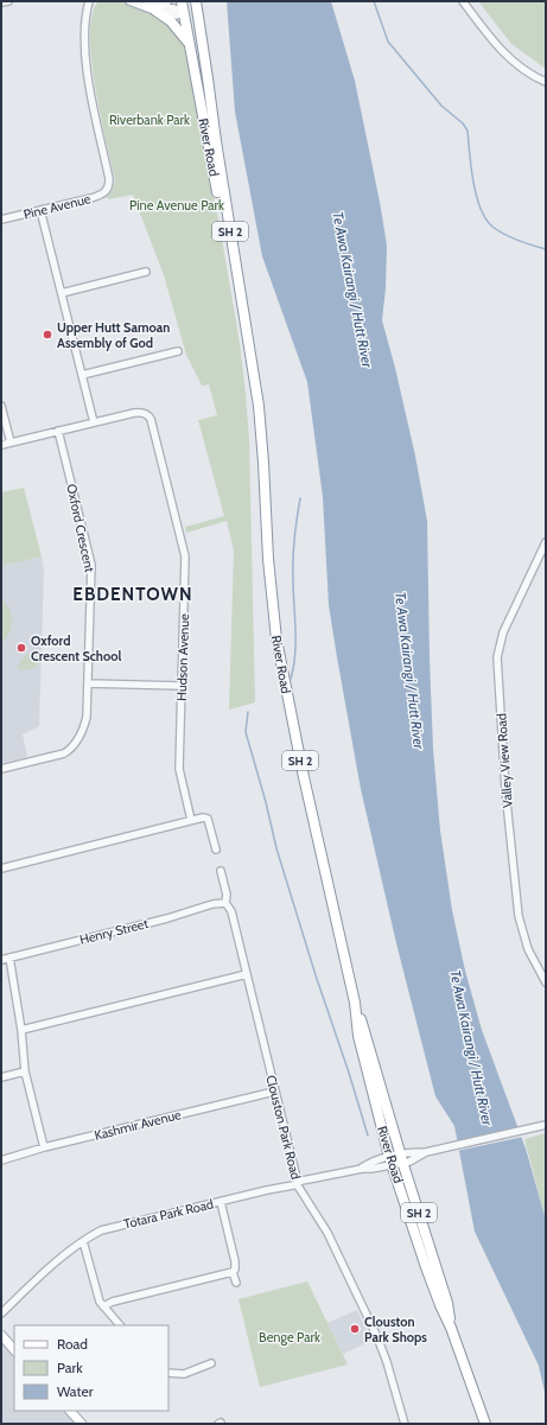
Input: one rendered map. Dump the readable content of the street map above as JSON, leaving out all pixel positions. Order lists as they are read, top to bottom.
{
  "streets": {
    "highway": ["River Road", "SH 2"],
    "street": [
      "Pine Avenue",
      "Oxford Crescent",
      "Hudson Avenue",
      "Valley View Road",
      "Henry Street",
      "Kashmir Avenue",
      "Clouston Park Road",
      "Totara Park Road"
    ]
  },
  "crossings": [
    ["River Road", "Totara Park Road"],
    ["Henry Street", "Clouston Park Road"],
    ["Kashmir Avenue", "Clouston Park Road"],
    ["Clouston Park Road", "Totara Park Road"]
  ],
  "districts": ["EBDENTOWN"],
  "water": ["Te Awa Kairangi / Hutt River"],
  "parks": ["Riverbank Park", "Pine Avenue Park", "Benge Park"],
  "places": ["Upper Hutt Samoan Assembly of God", "Oxford Crescent School", "Clouston Park Shops"],
  "legend": ["Road", "Park", "Water"]
}
